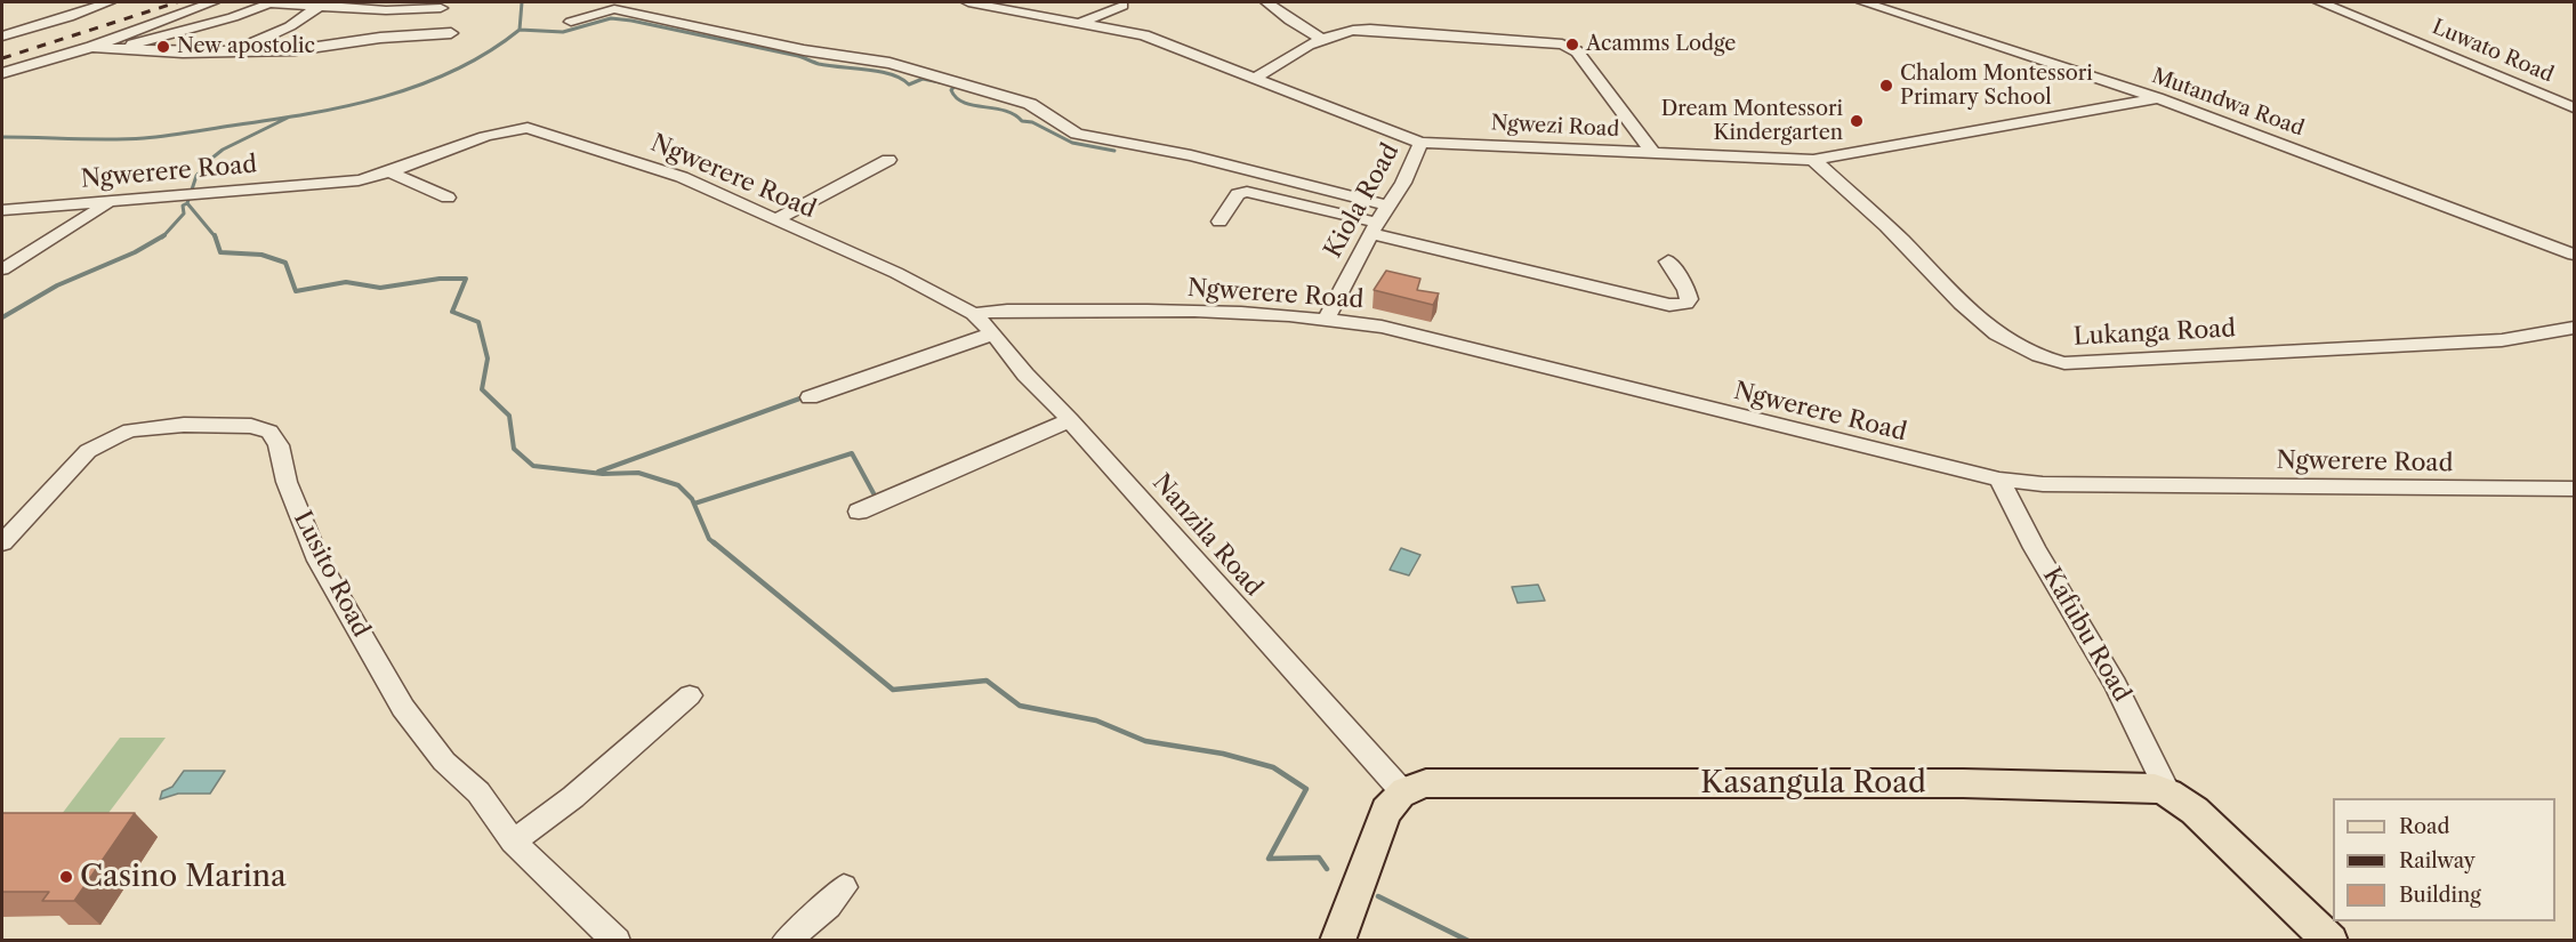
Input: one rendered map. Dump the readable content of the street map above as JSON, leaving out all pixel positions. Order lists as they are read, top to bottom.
{
  "streets": {
    "main road": ["Kasangula Road"],
    "street": [
      "Luwato Road",
      "Mutandwa Road",
      "Ngwezi Road",
      "Ngwerere Road",
      "Kiola Road",
      "Lukanga Road",
      "Nanzila Road",
      "Lusito Road",
      "Kafubu Road"
    ]
  },
  "crossings": [
    ["Mutandwa Road", "Ngwezi Road"],
    ["Ngwezi Road", "Kiola Road"],
    ["Ngwezi Road", "Lukanga Road"],
    ["Ngwerere Road", "Kiola Road"],
    ["Ngwerere Road", "Nanzila Road"],
    ["Ngwerere Road", "Kafubu Road"],
    ["Nanzila Road", "Kasangula Road"],
    ["Kafubu Road", "Kasangula Road"]
  ],
  "places": [
    "Acamms Lodge",
    "New apostolic",
    "Chalom Montessori Primary School",
    "Dream Montessori Kindergarten",
    "Casino Marina"
  ],
  "legend": ["Road", "Railway", "Building"]
}
